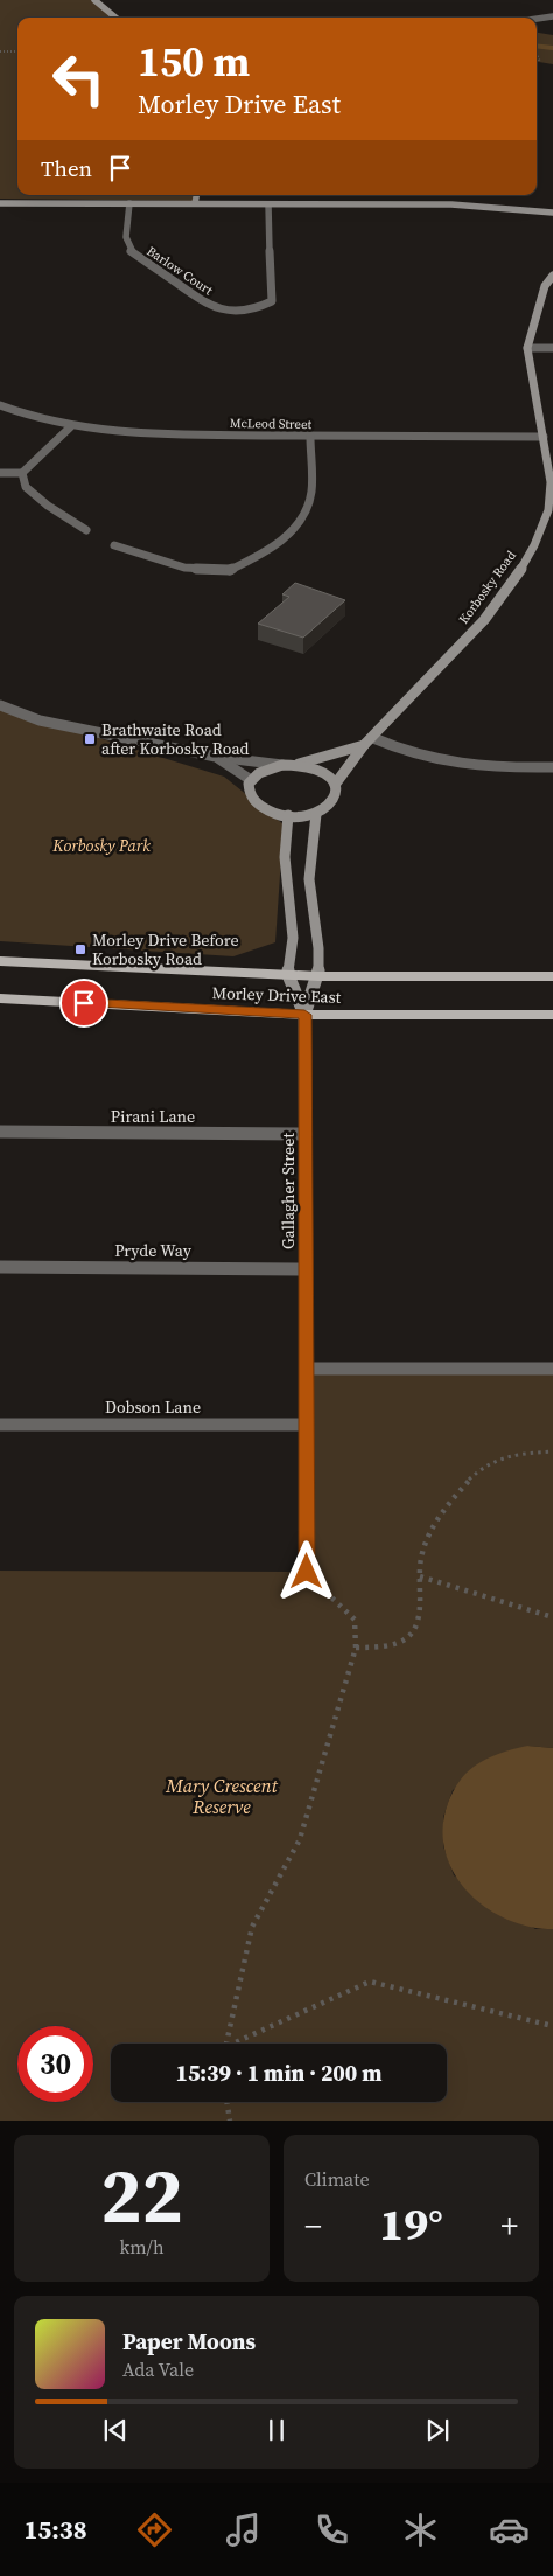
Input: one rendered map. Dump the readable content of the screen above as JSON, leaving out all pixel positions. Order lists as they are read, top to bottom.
{
  "streets": {
    "main road": ["Morley Drive East"],
    "street": [
      "Barlow Court",
      "McLeod Street",
      "Korbosky Road",
      "Pirani Lane",
      "Gallagher Street",
      "Pryde Way",
      "Dobson Lane"
    ]
  },
  "crossings": [
    ["McLeod Street", "Korbosky Road"],
    ["Morley Drive East", "Gallagher Street"],
    ["Pirani Lane", "Gallagher Street"],
    ["Gallagher Street", "Pryde Way"],
    ["Gallagher Street", "Dobson Lane"]
  ],
  "parks": ["Korbosky Park", "Mary Crescent Reserve"],
  "places": {
    "transit": ["Brathwaite Road after Korbosky Road", "Morley Drive Before Korbosky Road"]
  },
  "page": {
    "turn": ["150 m", "Morley Drive East"],
    "then": "Then",
    "limit": "30",
    "trip": "15:39 · 1 min · 200 m",
    "tile": [
      ["22", "km/h"],
      "Climate"
    ],
    "heat": ["−", "19°", "+"],
    "song": ["Paper Moons", "Ada Vale"],
    "tabs": "15:38"
  }
}
